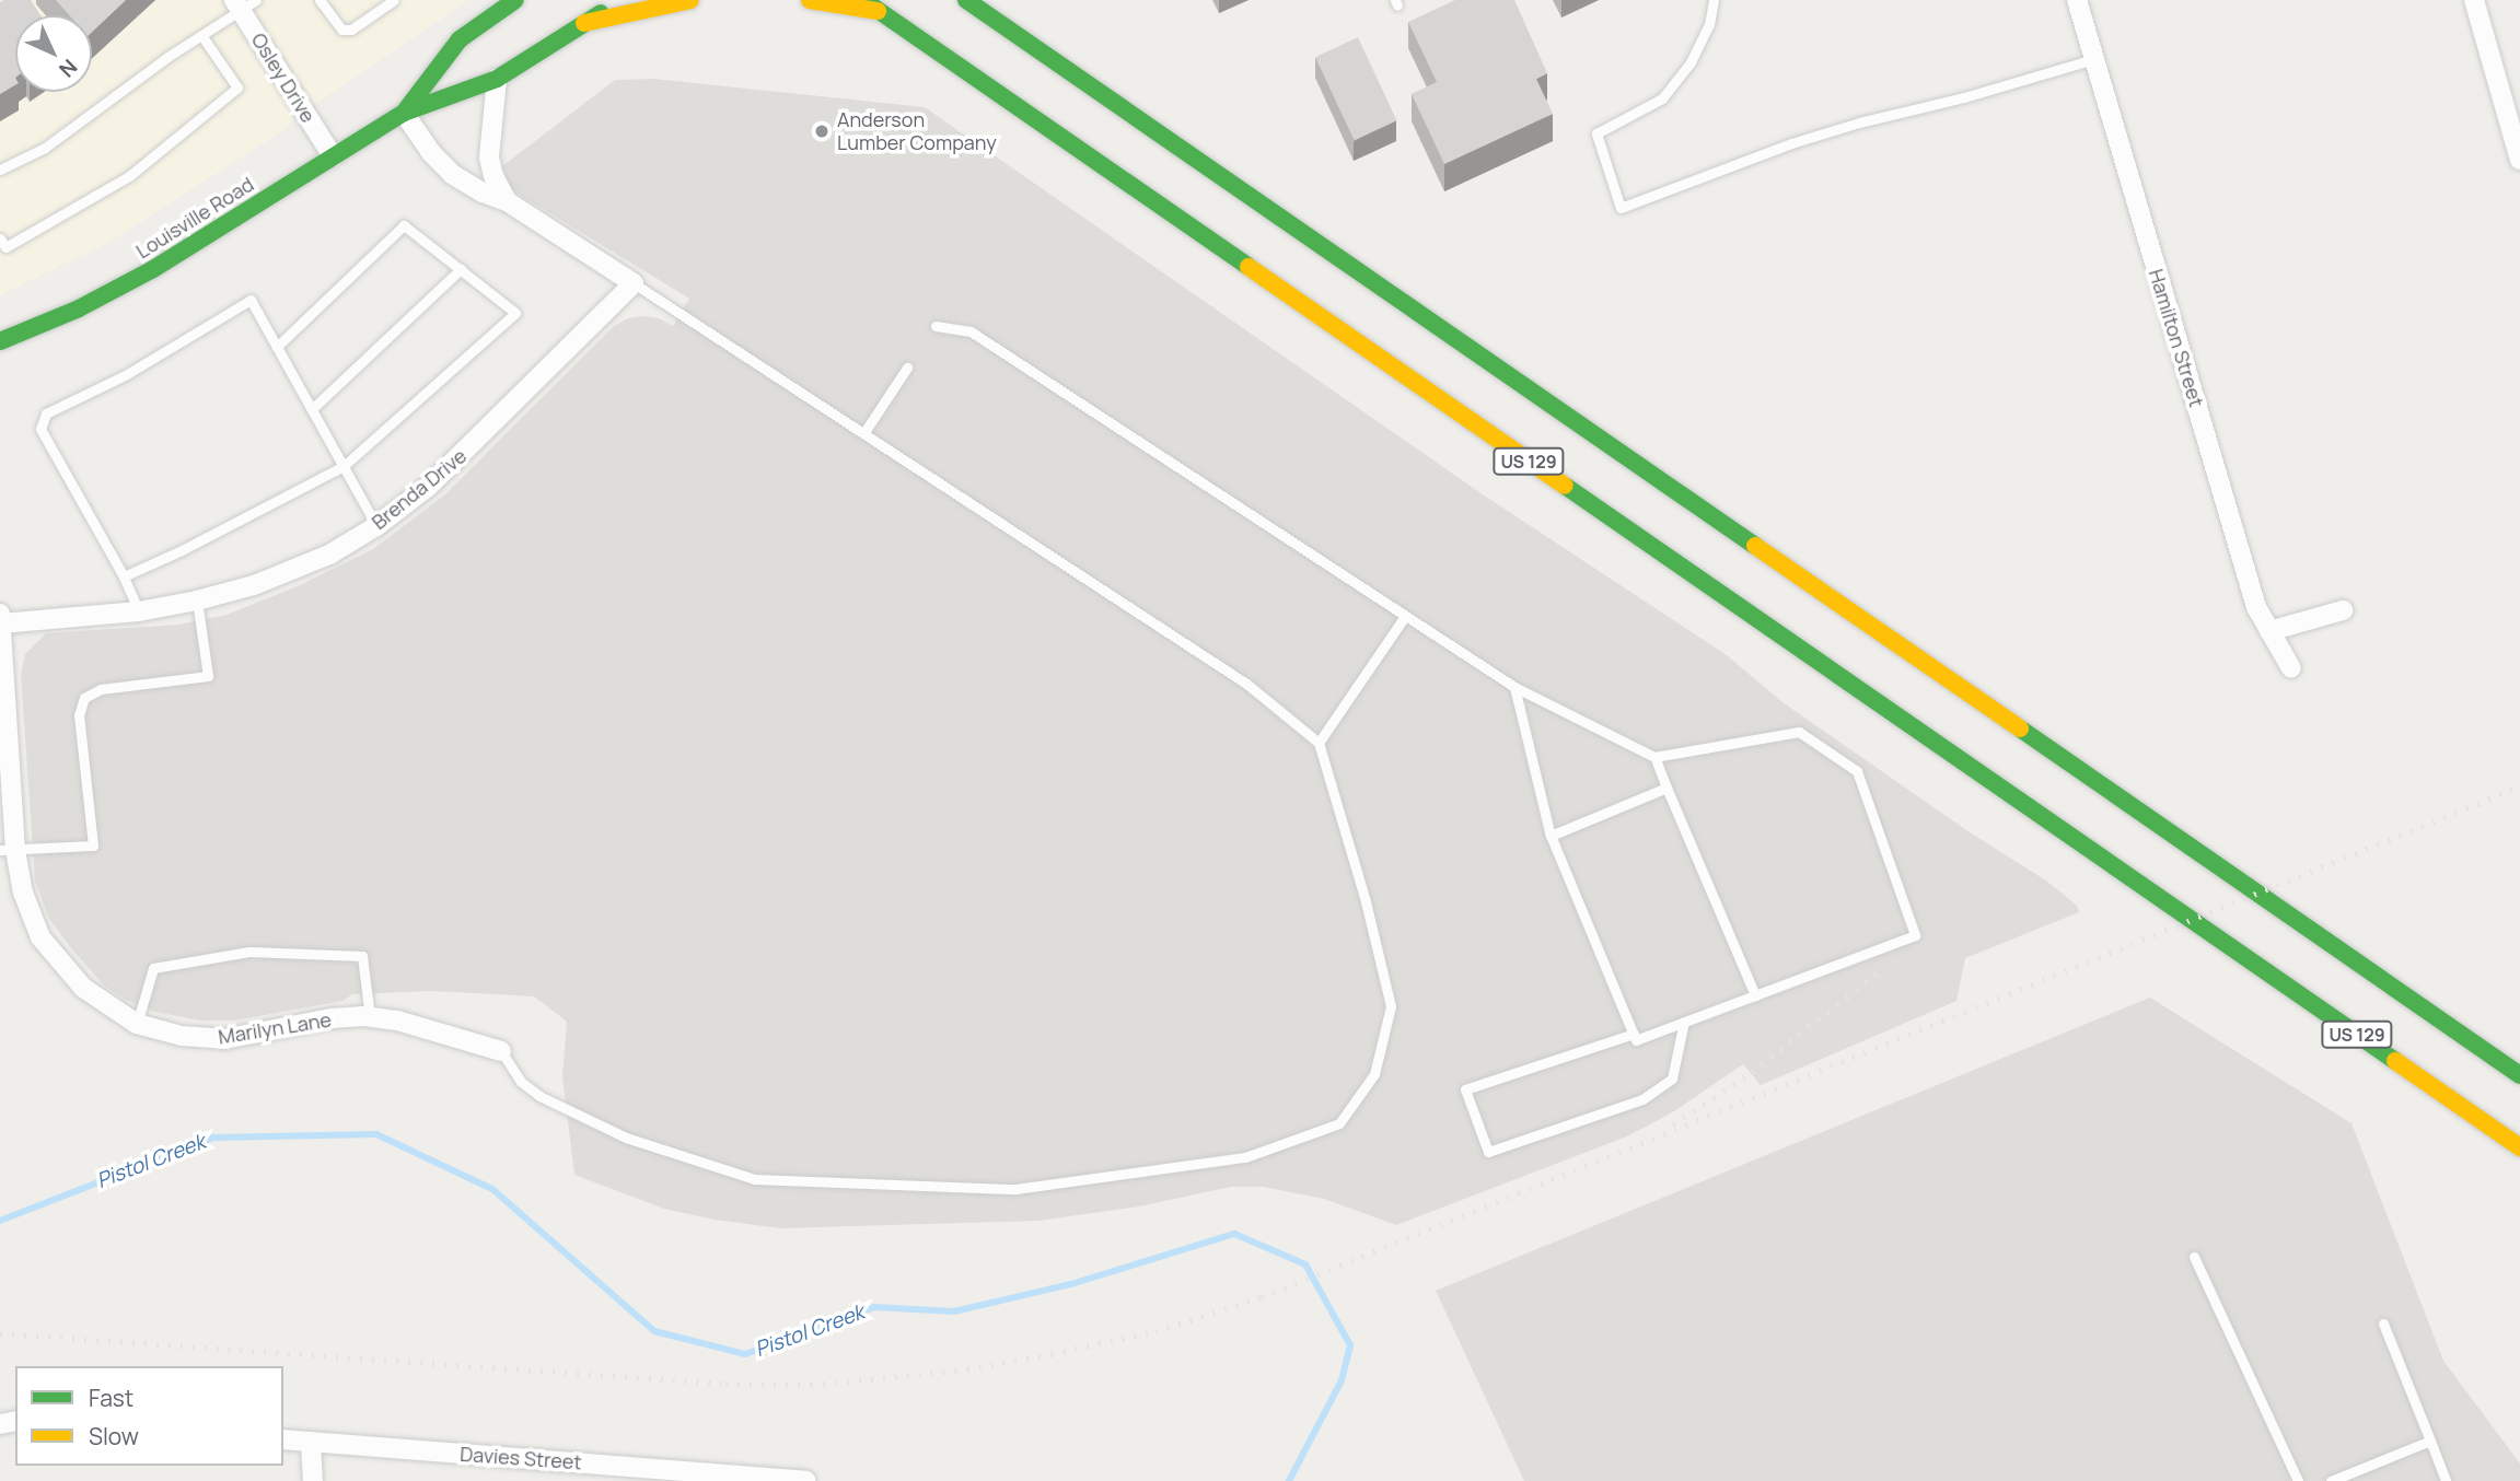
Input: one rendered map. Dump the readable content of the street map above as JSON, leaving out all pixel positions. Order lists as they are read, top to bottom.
{
  "streets": {
    "main road": ["Louisville Road", "US 129"],
    "street": [
      "Osley Drive",
      "Hamilton Street",
      "Brenda Drive",
      "Marilyn Lane",
      "Davies Street"
    ]
  },
  "crossings": [
    ["Osley Drive", "Louisville Road"],
    ["Brenda Drive", "Marilyn Lane"]
  ],
  "water": ["Pistol Creek"],
  "places": ["Anderson Lumber Company"],
  "legend": ["Fast", "Slow"],
  "north": "bottom right"
}
